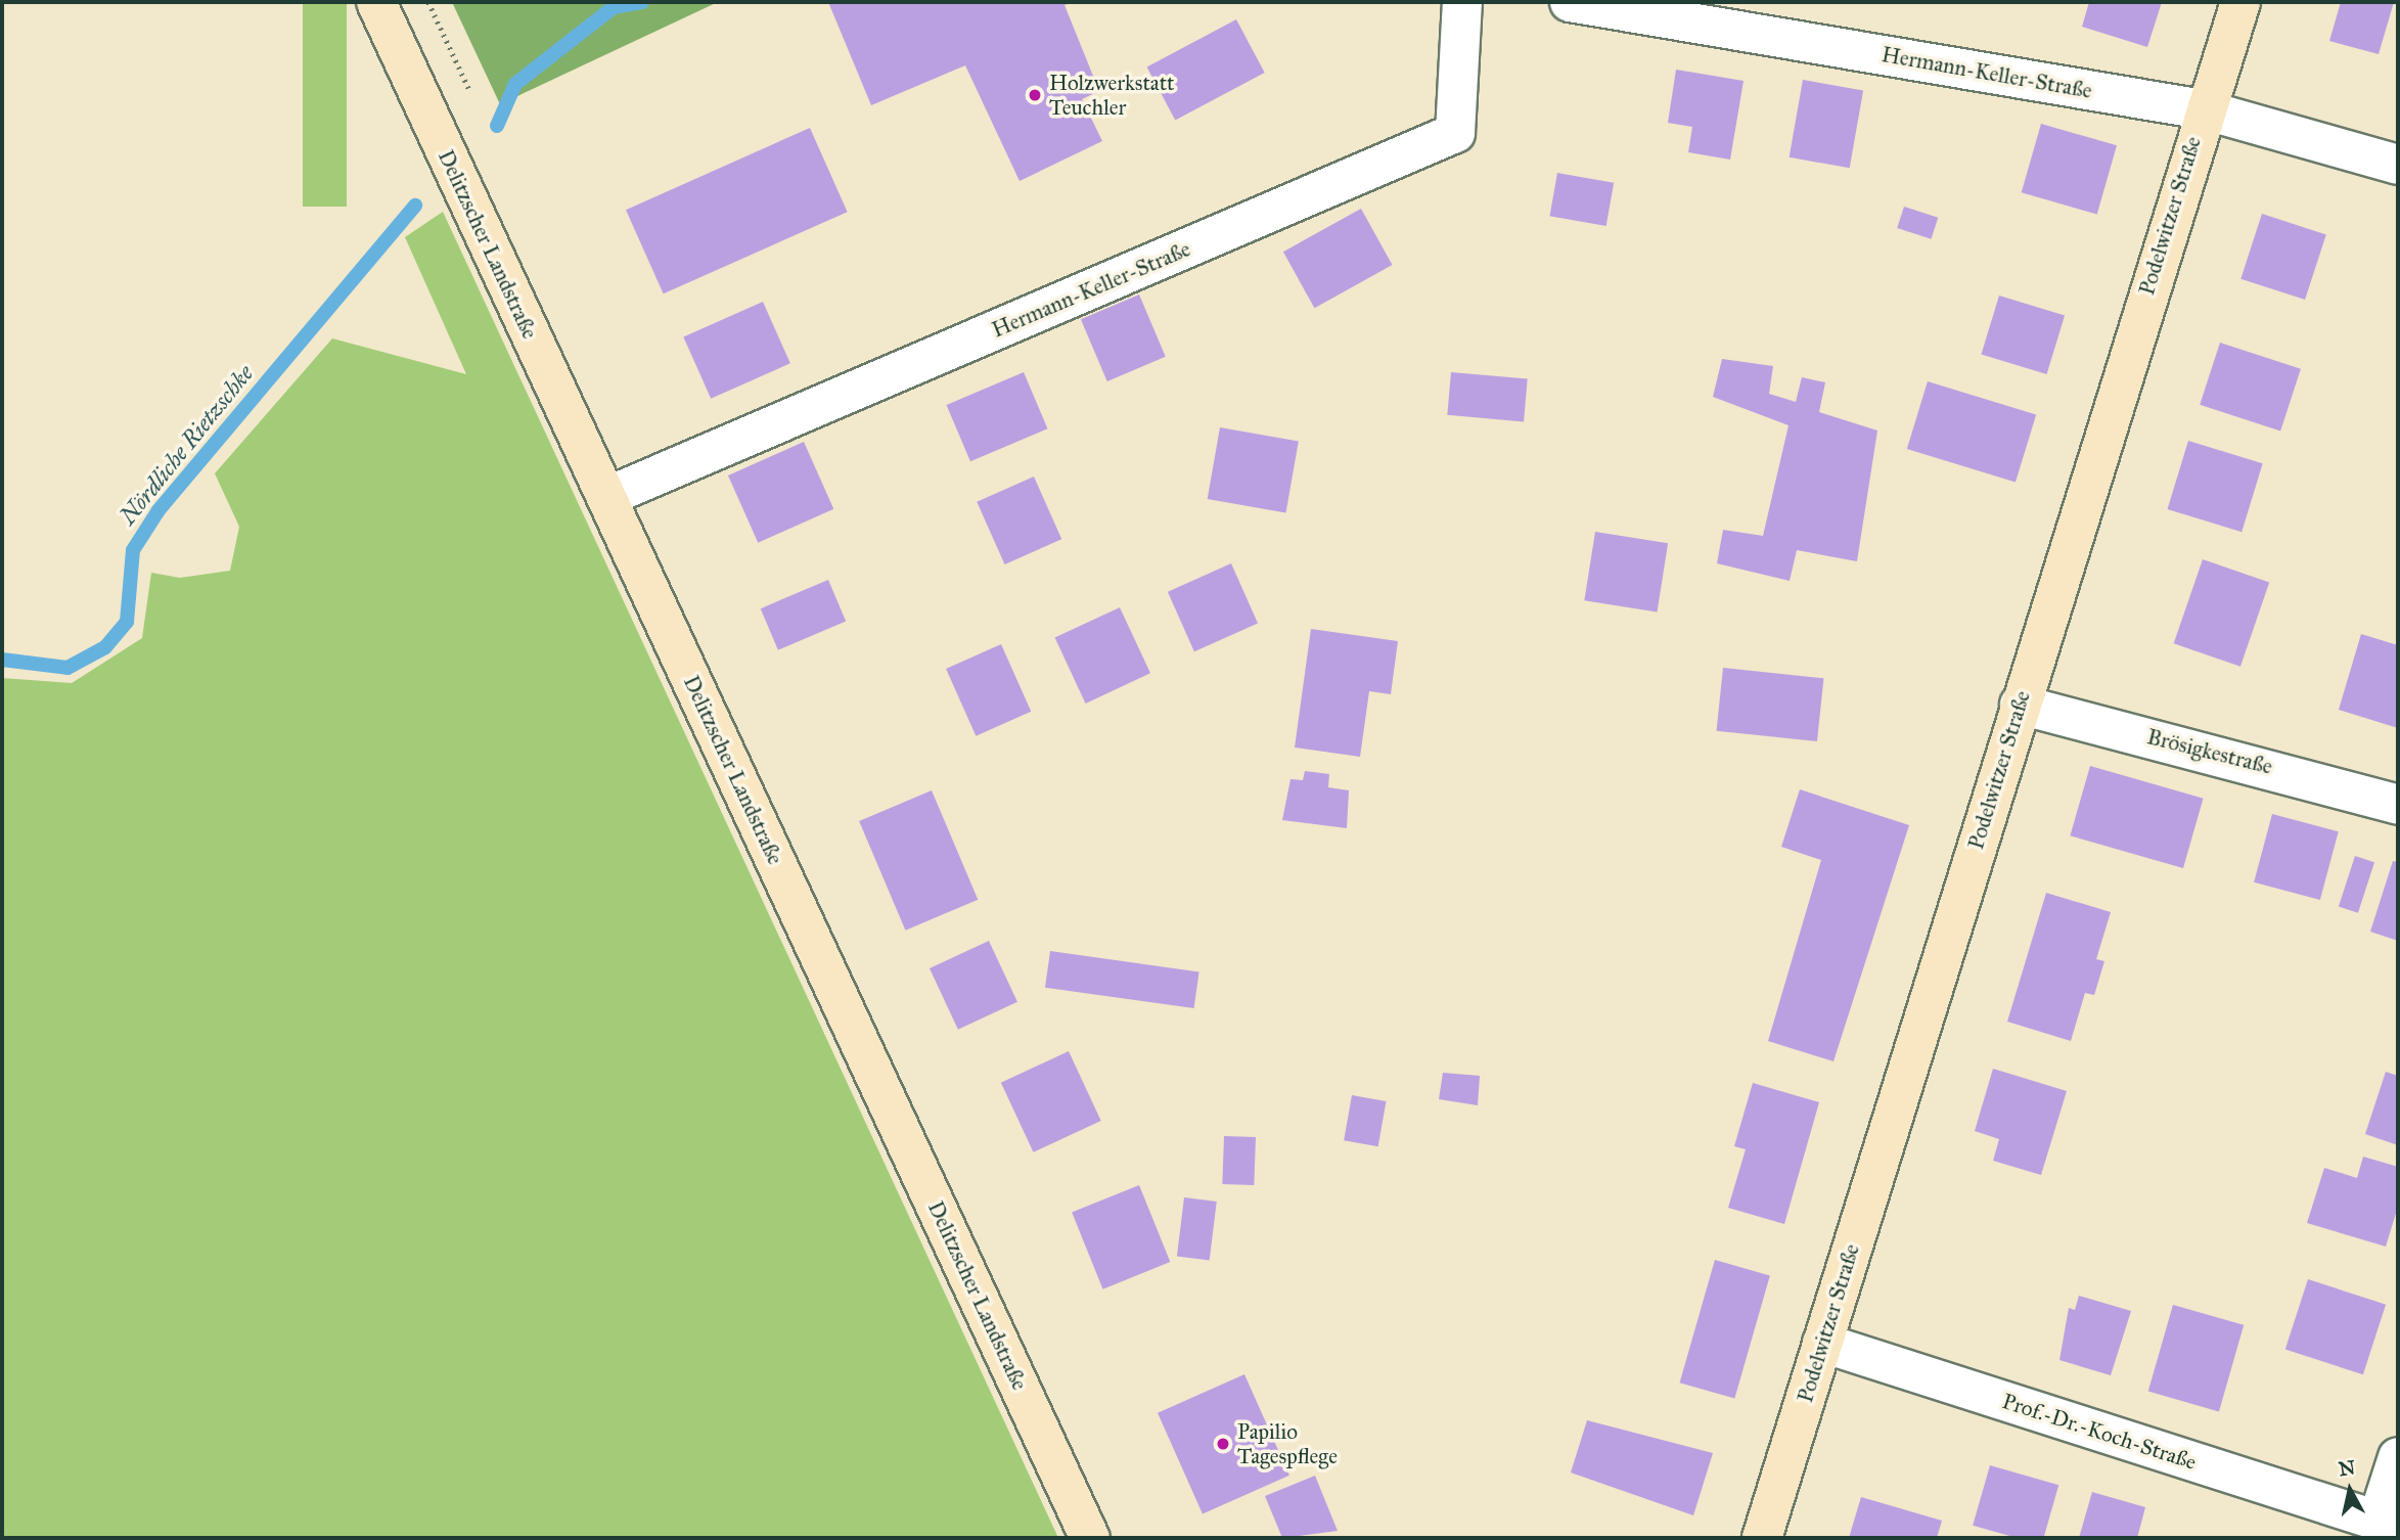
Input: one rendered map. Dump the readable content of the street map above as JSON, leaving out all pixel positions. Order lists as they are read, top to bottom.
{
  "streets": {
    "street": [
      "Hermann-Keller-Straße",
      "Podelwitzer Straße",
      "Delitzscher Landstraße",
      "Brösigkestraße",
      "Prof.-Dr.-Koch-Straße"
    ]
  },
  "crossings": [
    ["Hermann-Keller-Straße", "Podelwitzer Straße"],
    ["Hermann-Keller-Straße", "Delitzscher Landstraße"],
    ["Podelwitzer Straße", "Brösigkestraße"],
    ["Podelwitzer Straße", "Prof.-Dr.-Koch-Straße"]
  ],
  "water": ["Nördliche Rietzschke"],
  "places": ["Holzwerkstatt Teuchler", "Papilio Tagespflege"],
  "north": "top"
}
